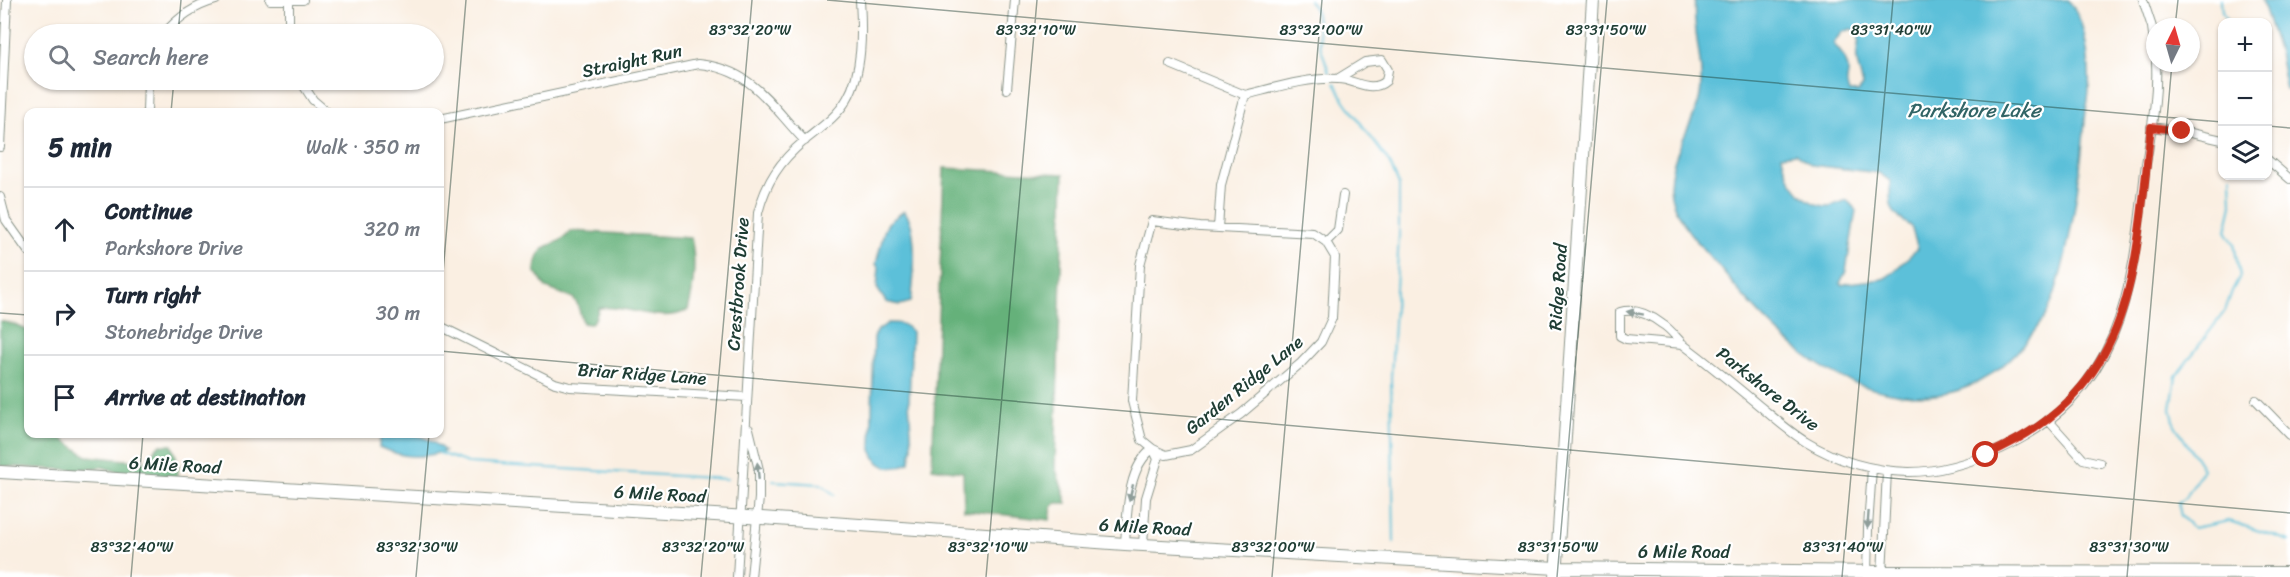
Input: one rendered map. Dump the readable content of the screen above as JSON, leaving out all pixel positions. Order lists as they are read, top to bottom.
{
  "streets": {
    "street": [
      "Straight Run",
      "Crestbrook Drive",
      "Ridge Road",
      "Briar Ridge Lane",
      "Garden Ridge Lane",
      "Parkshore Drive",
      "6 Mile Road"
    ]
  },
  "crossings": [
    ["Straight Run", "Crestbrook Drive"],
    ["Crestbrook Drive", "Briar Ridge Lane"],
    ["Crestbrook Drive", "6 Mile Road"],
    ["Ridge Road", "6 Mile Road"]
  ],
  "water": ["Parkshore Lake"],
  "north": "top",
  "page": {
    "map_buttons": ["+", "−"],
    "search": "Search here",
    "heading": ["5 min", "Walk · 350 m"],
    "list": [
      ["Continue", "Parkshore Drive", "320 m"],
      ["Turn right", "Stonebridge Drive", "30 m"],
      "Arrive at destination"
    ]
  },
  "coordinates": [
    "83°32'20\"W",
    "83°32'10\"W",
    "83°32'00\"W",
    "83°31'50\"W",
    "83°31'40\"W",
    "83°32'40\"W",
    "83°32'30\"W",
    "83°31'30\"W"
  ]
}
